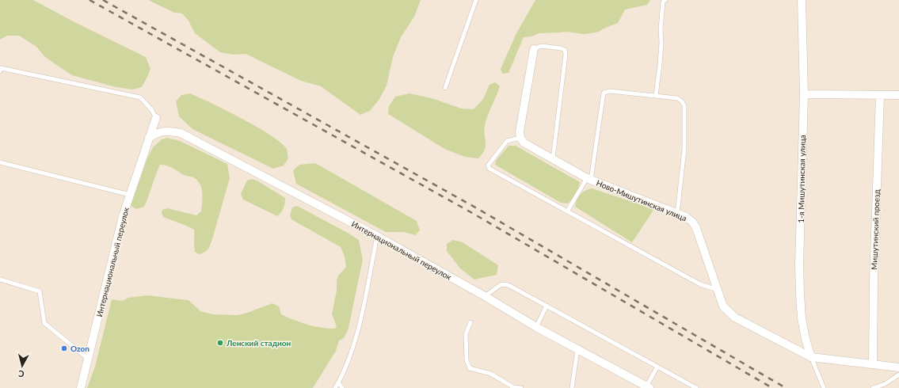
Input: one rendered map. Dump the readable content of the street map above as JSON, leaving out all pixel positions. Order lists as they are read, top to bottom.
{
  "streets": {
    "street": [
      "1-я Мишутинская улица",
      "Ново-Мишутинская улица",
      "Мишутинский проезд",
      "Интернациональный переулок"
    ]
  },
  "crossings": [
    ["1-я Мишутинская улица", "Ново-Мишутинская улица"]
  ],
  "places": ["Ленский стадион", "Ozon"],
  "north": "bottom"
}
